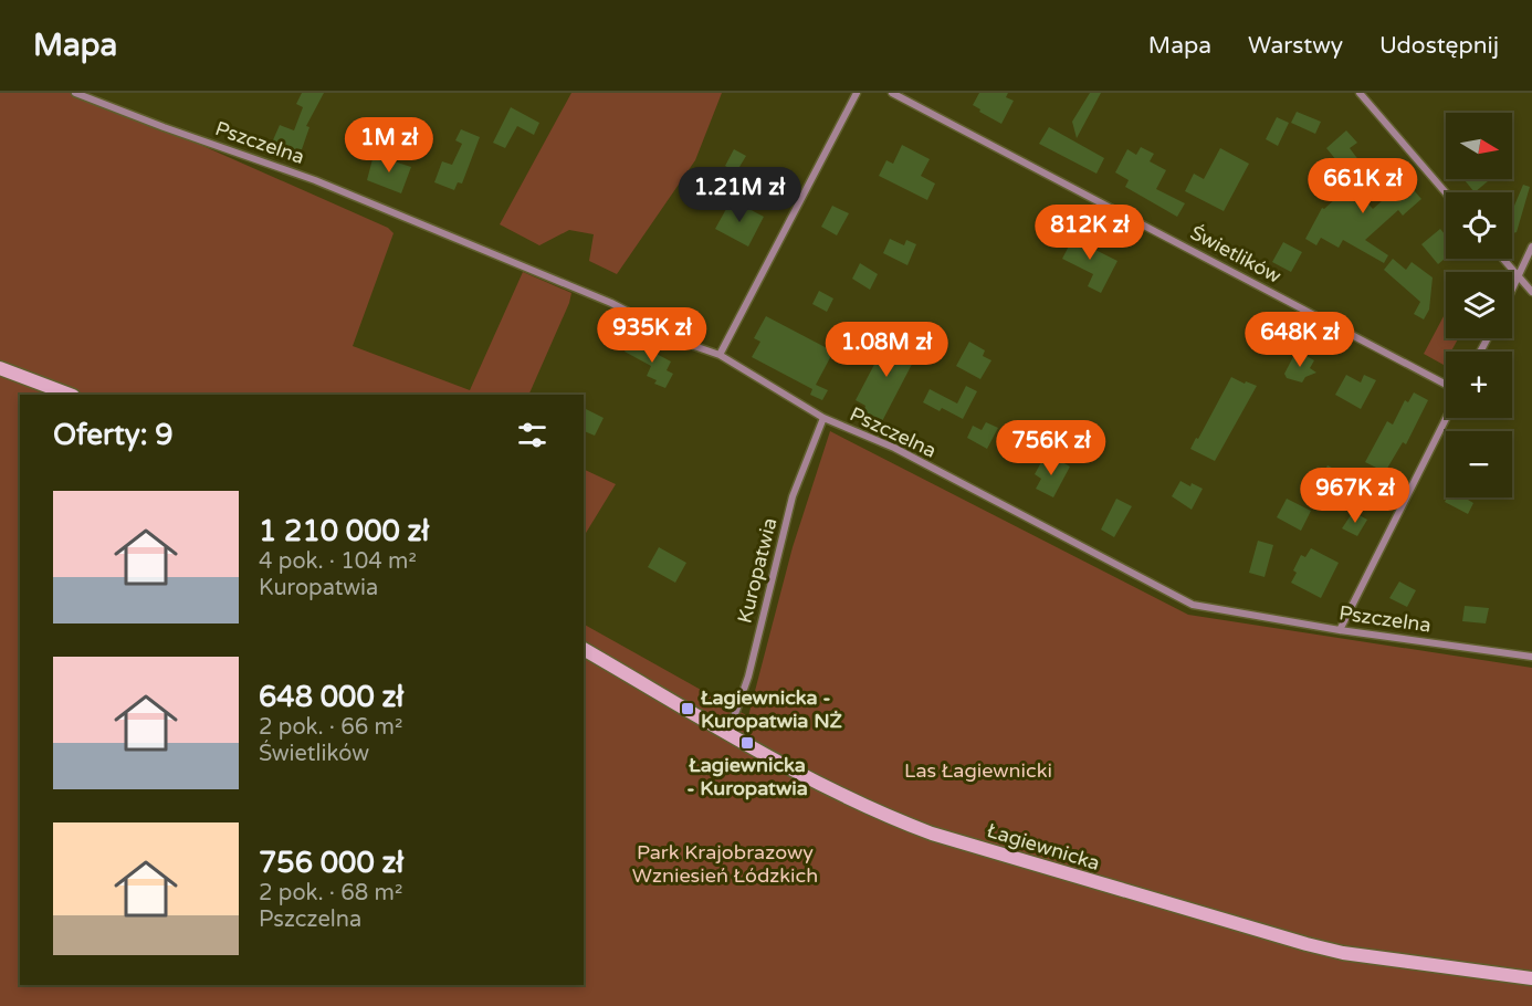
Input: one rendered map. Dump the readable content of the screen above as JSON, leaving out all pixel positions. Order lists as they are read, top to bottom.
{
  "streets": {
    "street": [
      "Pszczelna",
      "Świetlików",
      "Kuropatwia",
      "Łagiewnicka"
    ]
  },
  "crossings": [
    ["Pszczelna", "Kuropatwia"],
    ["Kuropatwia", "Łagiewnicka"]
  ],
  "parks": ["Las Łagiewnicki", "Park Krajobrazowy Wzniesień Łódzkich"],
  "places": {
    "transit": ["Łagiewnicka - Kuropatwia NŻ", "Łagiewnicka - Kuropatwia"]
  },
  "north": "right",
  "page": {
    "header": "Mapa",
    "nav": ["Mapa", "Warstwy", "Udostępnij"],
    "map_buttons": ["+", "−"],
    "price": [
      "1M zł",
      "661K zł",
      "1.21M zł",
      "812K zł",
      "935K zł",
      "648K zł",
      "1.08M zł",
      "756K zł",
      "967K zł"
    ],
    "heading": "Oferty: 9",
    "list": [
      {
        "name": "1 210 000 zł",
        "note": "4 pok. · 104 m² · Kuropatwia"
      },
      {
        "name": "648 000 zł",
        "note": "2 pok. · 66 m² · Świetlików"
      },
      {
        "name": "756 000 zł",
        "note": "2 pok. · 68 m² · Pszczelna"
      }
    ]
  }
}
